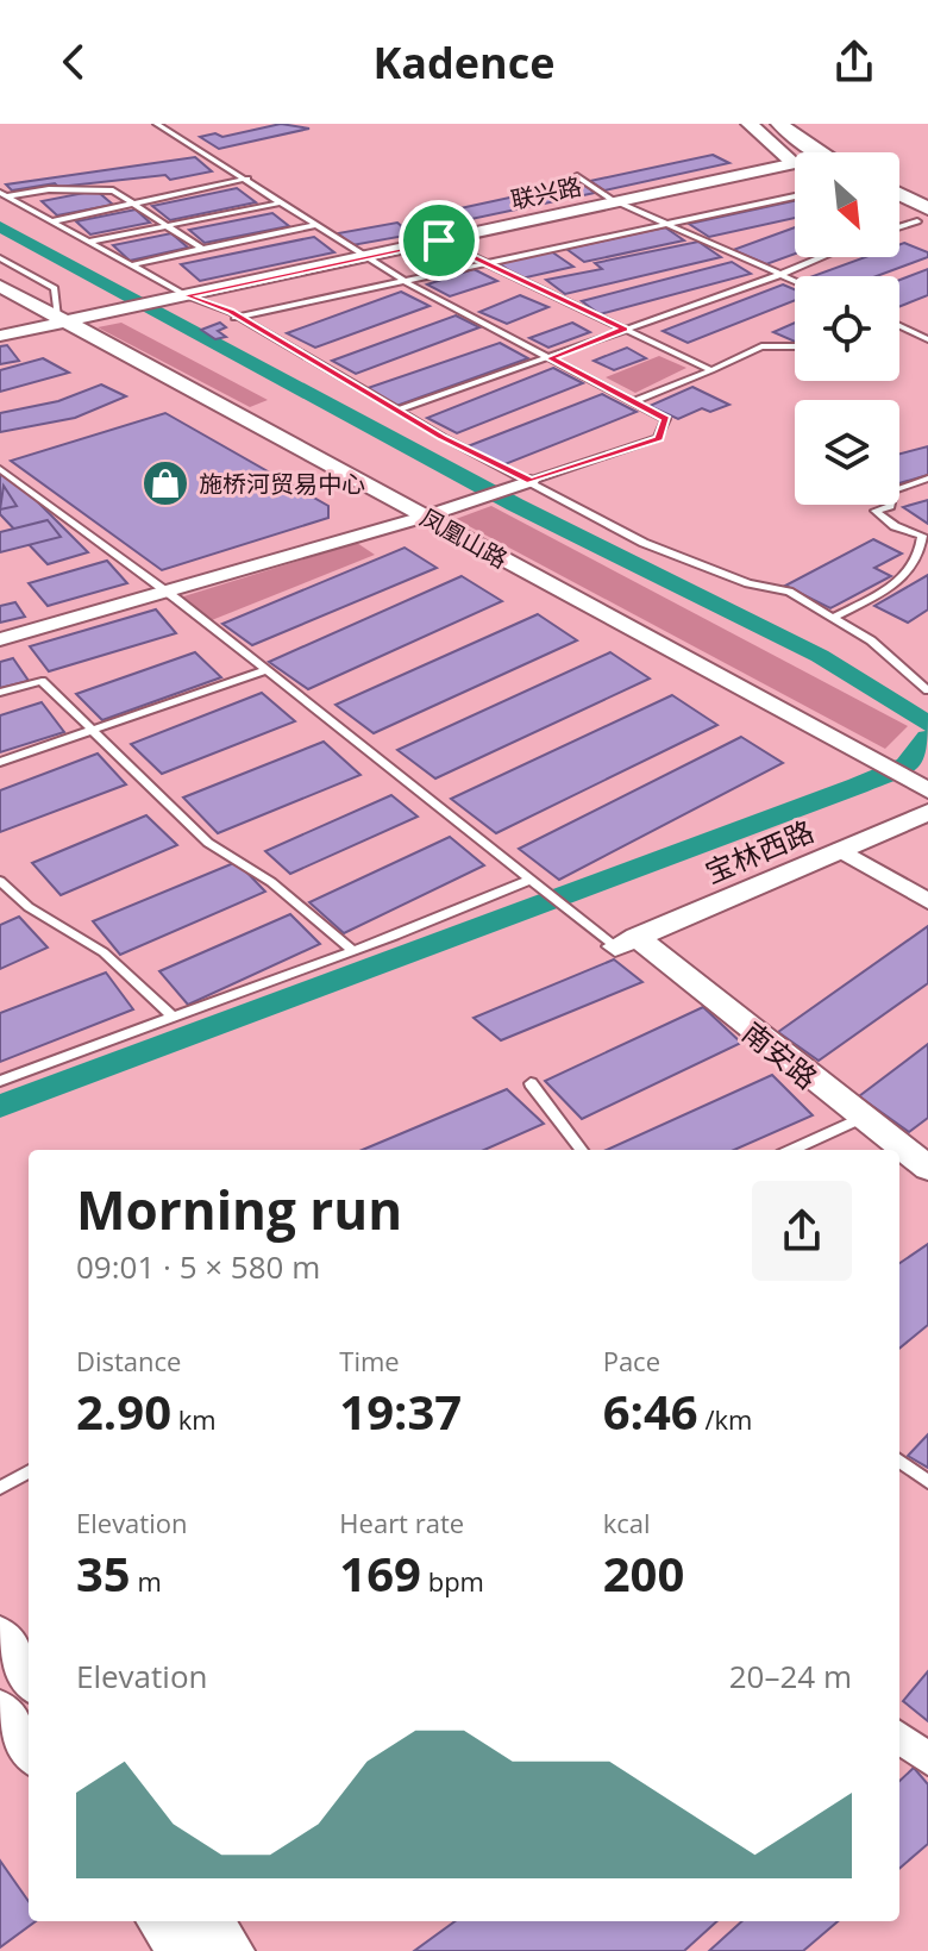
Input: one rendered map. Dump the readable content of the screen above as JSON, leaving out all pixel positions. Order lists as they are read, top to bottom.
{
  "streets": {
    "street": [
      "联兴路",
      "凤凰山路",
      "宝林西路",
      "南安路"
    ]
  },
  "crossings": [
    ["联兴路", "凤凰山路"],
    ["宝林西路", "南安路"]
  ],
  "places": {
    "shop": ["施桥河贸易中心"]
  },
  "north": "bottom right",
  "page": {
    "header": "Kadence",
    "heading": ["Morning run", "09:01 · 5 × 580 m"],
    "stats": [
      ["Distance", "2.90 km"],
      ["Time", "19:37"],
      ["Pace", "6:46 /km"],
      ["Elevation", "35 m"],
      ["Heart rate", "169 bpm"],
      ["kcal", "200"]
    ],
    "chart": ["Elevation", "20–24 m"]
  }
}
